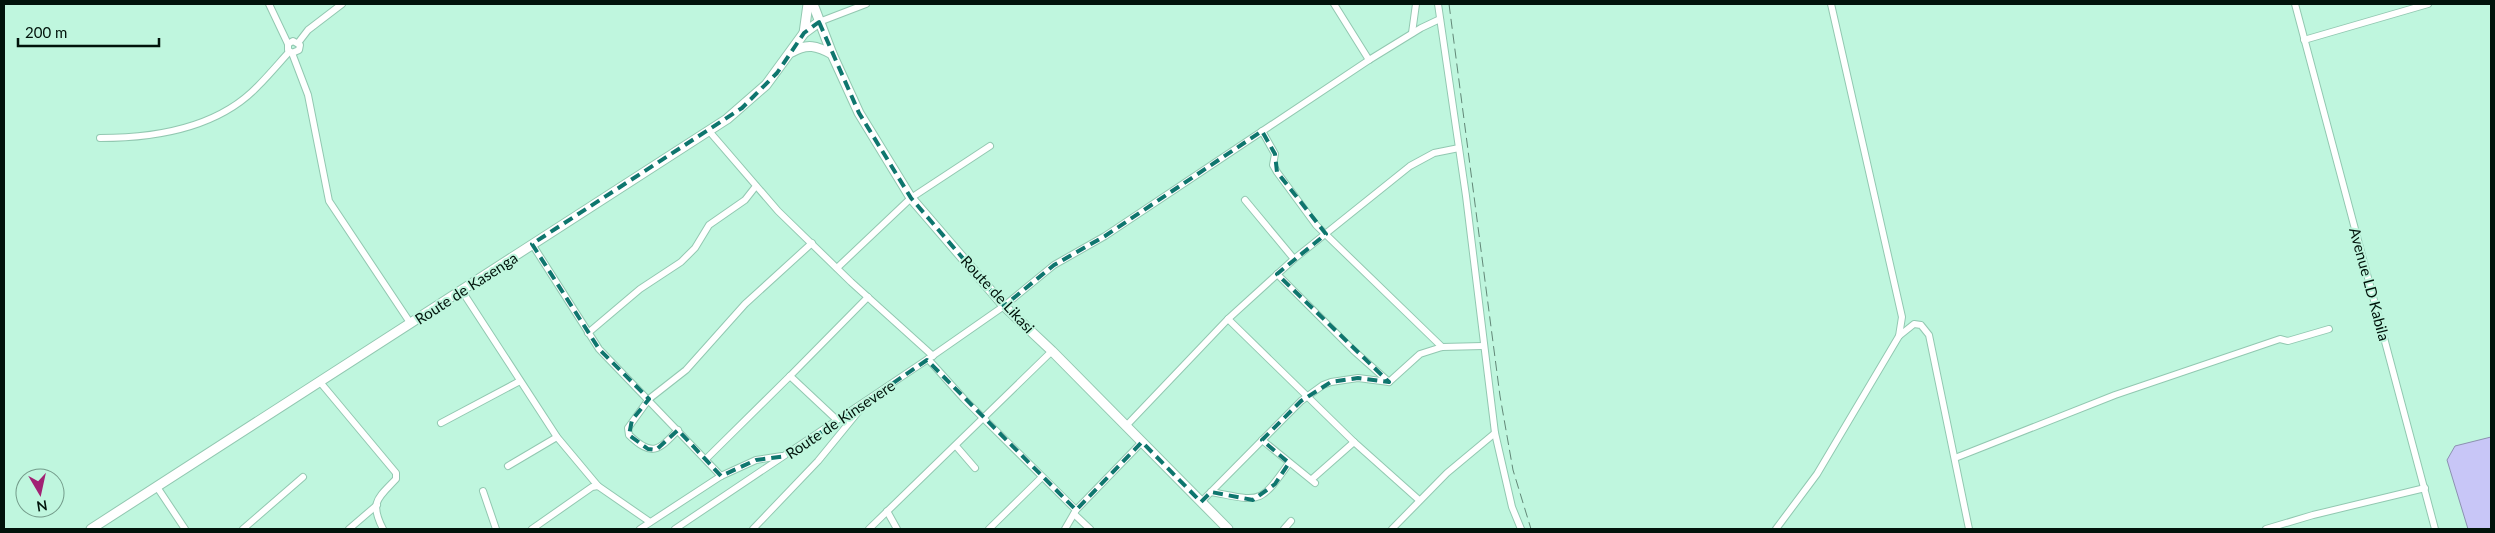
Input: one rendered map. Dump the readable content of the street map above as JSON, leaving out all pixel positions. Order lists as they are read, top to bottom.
{
  "streets": {
    "highway": ["Route de Kasenga", "Route de Likasi"],
    "street": ["Avenue LD Kabila", "Route de Kinsevere"]
  },
  "crossings": [
    ["Route de Kasenga", "Route de Likasi"],
    ["Route de Likasi", "Route de Kinsevere"]
  ],
  "scale_bar": "200 m",
  "north": "bottom"
}
